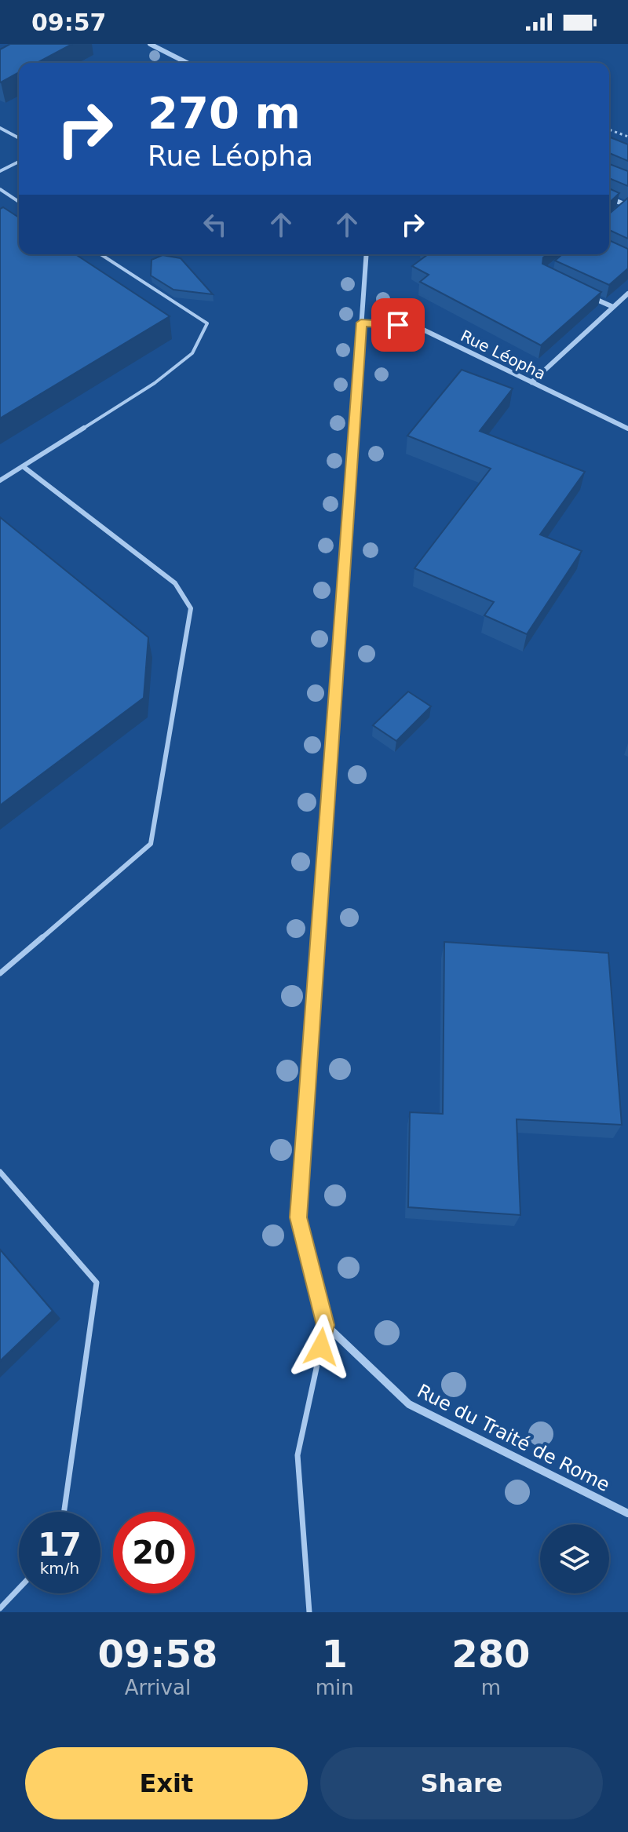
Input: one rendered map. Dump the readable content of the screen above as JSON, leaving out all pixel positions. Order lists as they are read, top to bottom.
{
  "streets": {
    "street": ["Rue Léopha", "Rue du Traité de Rome"]
  },
  "page": {
    "status": "09:57",
    "turn": ["270 m", "Rue Léopha"],
    "speed": "17 km/h",
    "limit": "20",
    "eta": [
      "09:58",
      "Arrival",
      "1",
      "min",
      "280",
      "m"
    ],
    "buttons": ["Exit", "Share"]
  }
}
